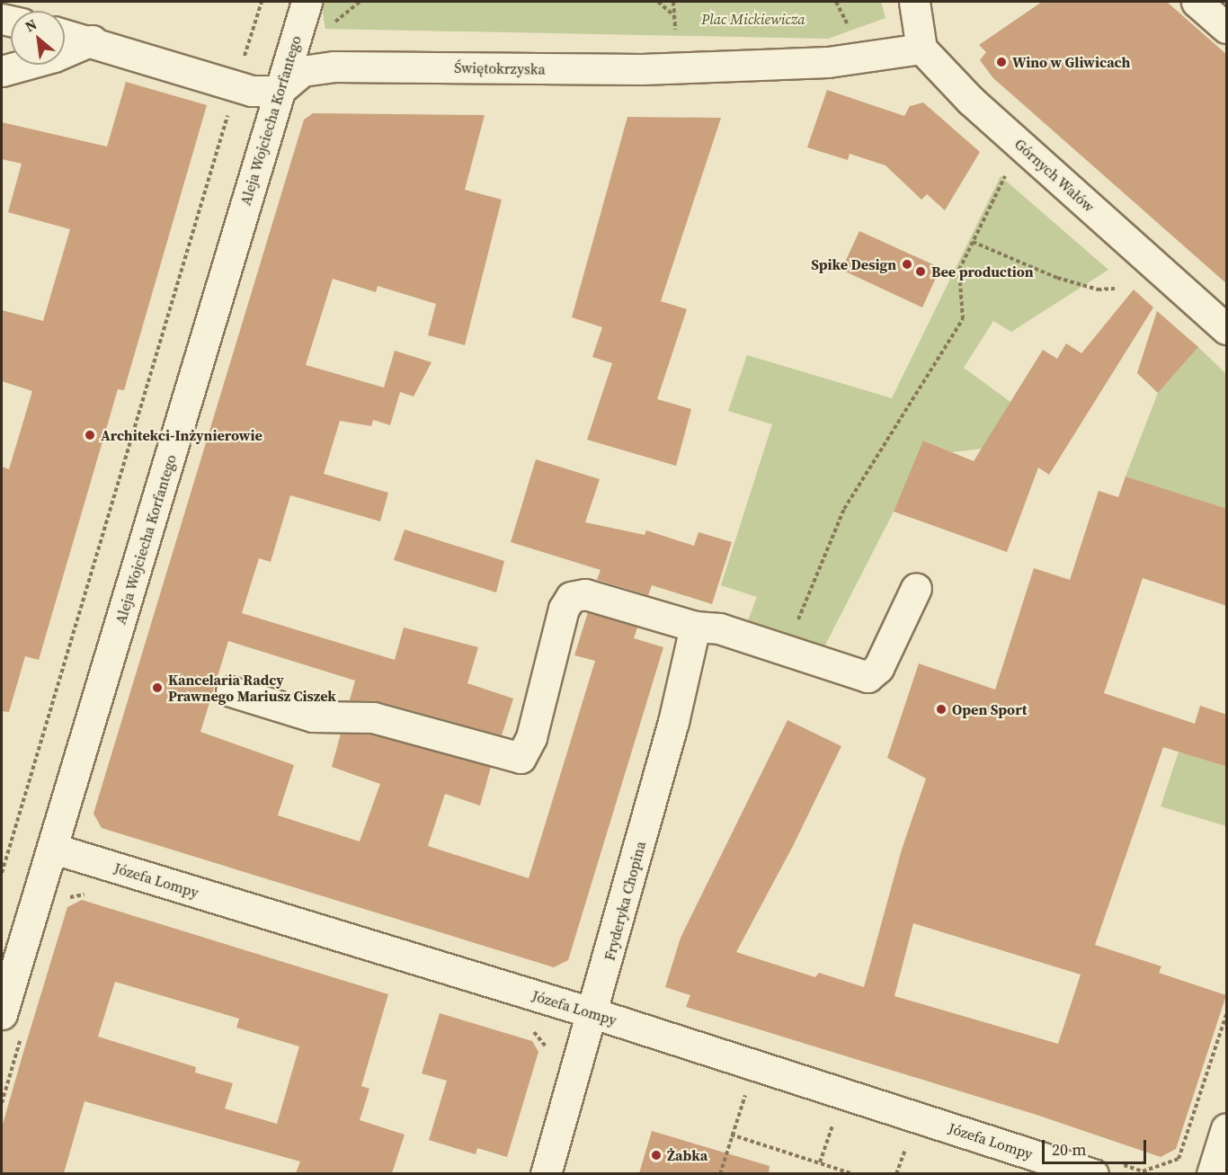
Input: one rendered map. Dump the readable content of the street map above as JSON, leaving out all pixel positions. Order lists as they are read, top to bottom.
{
  "streets": {
    "street": [
      "Świętokrzyska",
      "Aleja Wojciecha Korfantego",
      "Górnych Wałów",
      "Józefa Lompy",
      "Fryderyka Chopina"
    ]
  },
  "crossings": [
    ["Świętokrzyska", "Aleja Wojciecha Korfantego"],
    ["Świętokrzyska", "Górnych Wałów"],
    ["Aleja Wojciecha Korfantego", "Józefa Lompy"],
    ["Józefa Lompy", "Fryderyka Chopina"]
  ],
  "parks": ["Plac Mickiewicza"],
  "places": [
    "Wino w Gliwicach",
    "Spike Design",
    "Bee production",
    "Architekci-Inżynierowie",
    "Kancelaria Radcy Prawnego Mariusz Ciszek",
    "Open Sport",
    "Żabka"
  ],
  "scale_bar": "20 m",
  "north": "top left"
}
